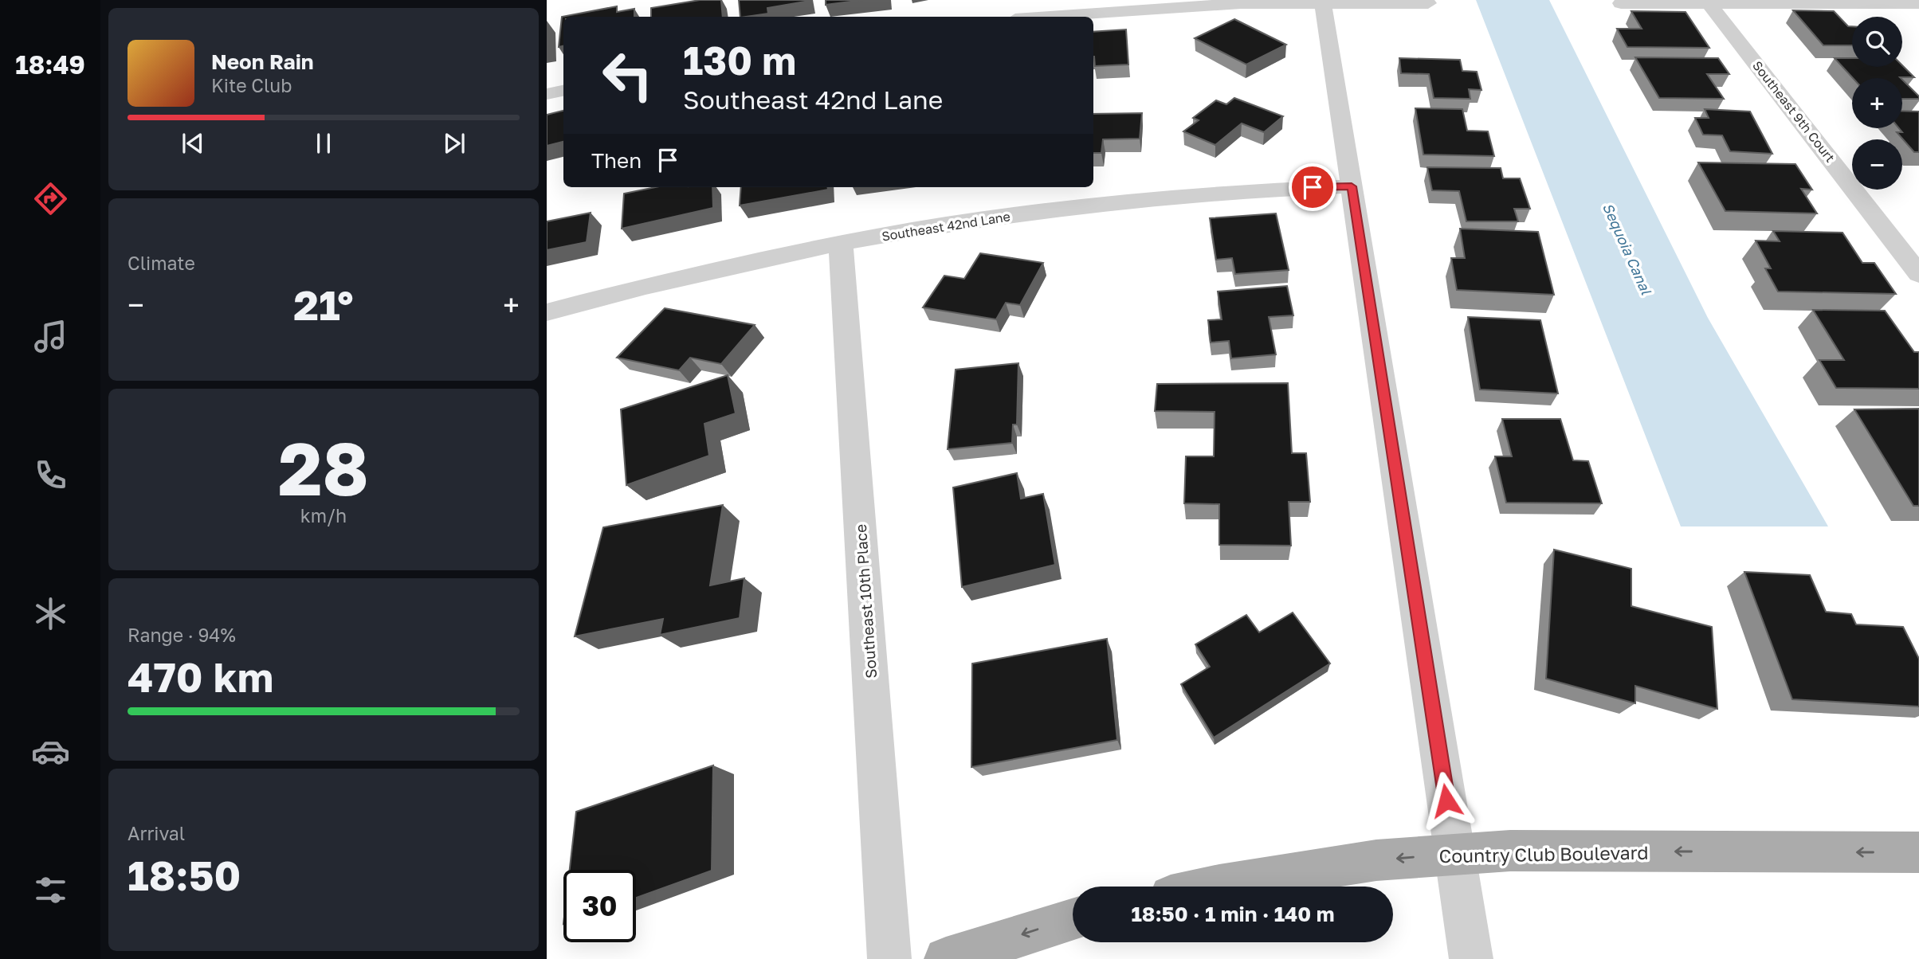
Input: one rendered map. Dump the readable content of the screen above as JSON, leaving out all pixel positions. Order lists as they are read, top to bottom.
{
  "streets": {
    "main road": ["Country Club Boulevard"],
    "street": ["Southeast 9th Court", "Southeast 42nd Lane", "Southeast 10th Place"]
  },
  "crossings": [
    ["Southeast 42nd Lane", "Southeast 10th Place"]
  ],
  "one_way": ["Country Club Boulevard"],
  "water": ["Sequoia Canal"],
  "page": {
    "tabs": "18:49",
    "map_buttons": ["+", "−"],
    "turn": ["130 m", "Southeast 42nd Lane"],
    "song": ["Neon Rain", "Kite Club"],
    "then": "Then",
    "tile": [
      "Climate",
      ["28", "km/h"],
      ["Range · 94%", "470 km"],
      ["Arrival", "18:50"]
    ],
    "heat": ["−", "21°", "+"],
    "limit": "30",
    "trip": "18:50 · 1 min · 140 m"
  }
}
